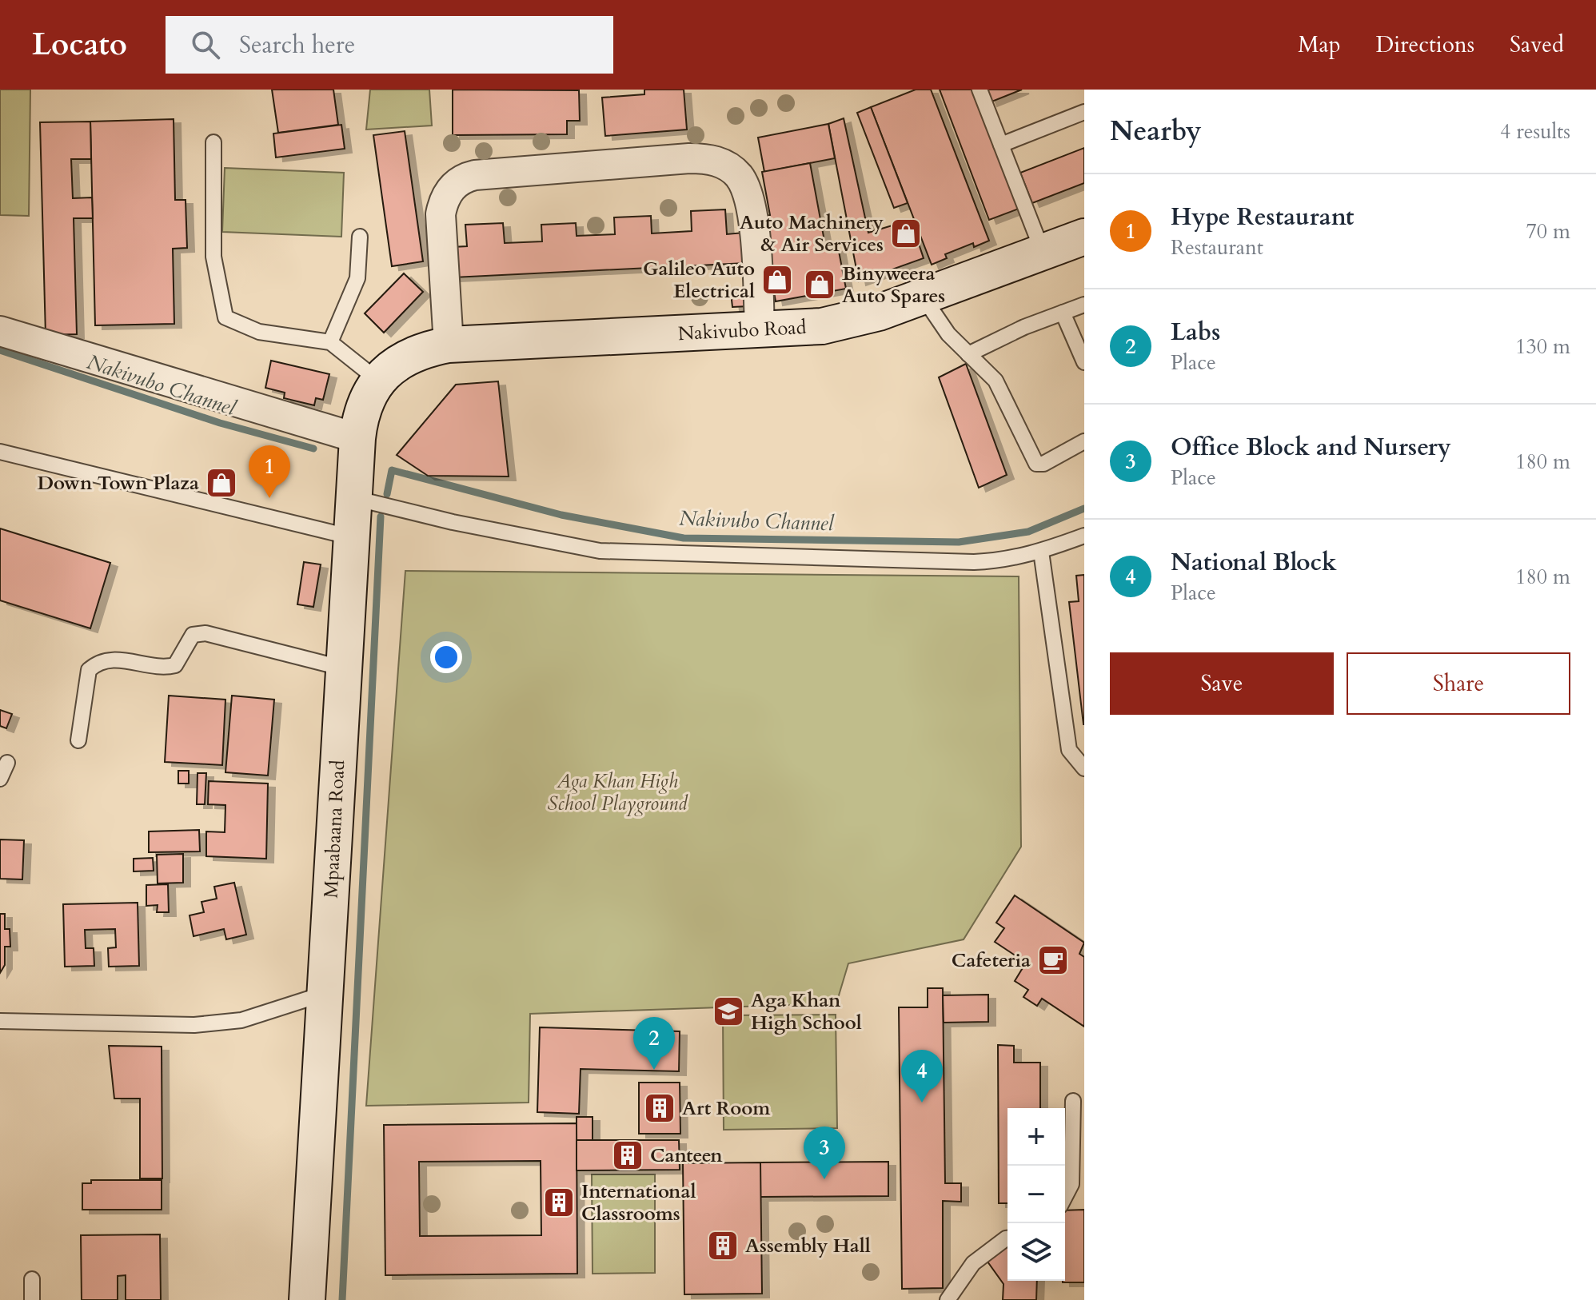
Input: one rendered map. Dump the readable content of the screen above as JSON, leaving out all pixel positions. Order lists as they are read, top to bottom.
{
  "streets": {
    "street": ["Nakivubo Road", "Mpaabaana Road"]
  },
  "crossings": [
    ["Nakivubo Road", "Mpaabaana Road"]
  ],
  "water": ["Nakivubo Channel"],
  "parks": ["Aga Khan High School Playground"],
  "places": {
    "shop": [
      "Auto Machinery & Air Services",
      "Galileo Auto Electrical",
      "Binyweera Auto Spares",
      "Down Town Plaza"
    ],
    "cafe": ["Cafeteria"],
    "school or university": ["Aga Khan High School"],
    "building": [
      "Art Room",
      "Canteen",
      "International Classrooms",
      "Assembly Hall"
    ]
  },
  "page": {
    "header": "Locato",
    "search": "Search here",
    "nav": ["Map", "Directions", "Saved"],
    "heading": ["Nearby", "4 results"],
    "list": [
      {
        "mark": "1",
        "name": "Hype Restaurant",
        "note": "Restaurant",
        "value": "70 m"
      },
      {
        "mark": "2",
        "name": "Labs",
        "note": "Place",
        "value": "130 m"
      },
      {
        "mark": "3",
        "name": "Office Block and Nursery",
        "note": "Place",
        "value": "180 m"
      },
      {
        "mark": "4",
        "name": "National Block",
        "note": "Place",
        "value": "180 m"
      }
    ],
    "pins": [
      "1",
      "2",
      "4",
      "3"
    ],
    "buttons": ["Save", "Share"],
    "map_buttons": ["+", "−"]
  }
}
